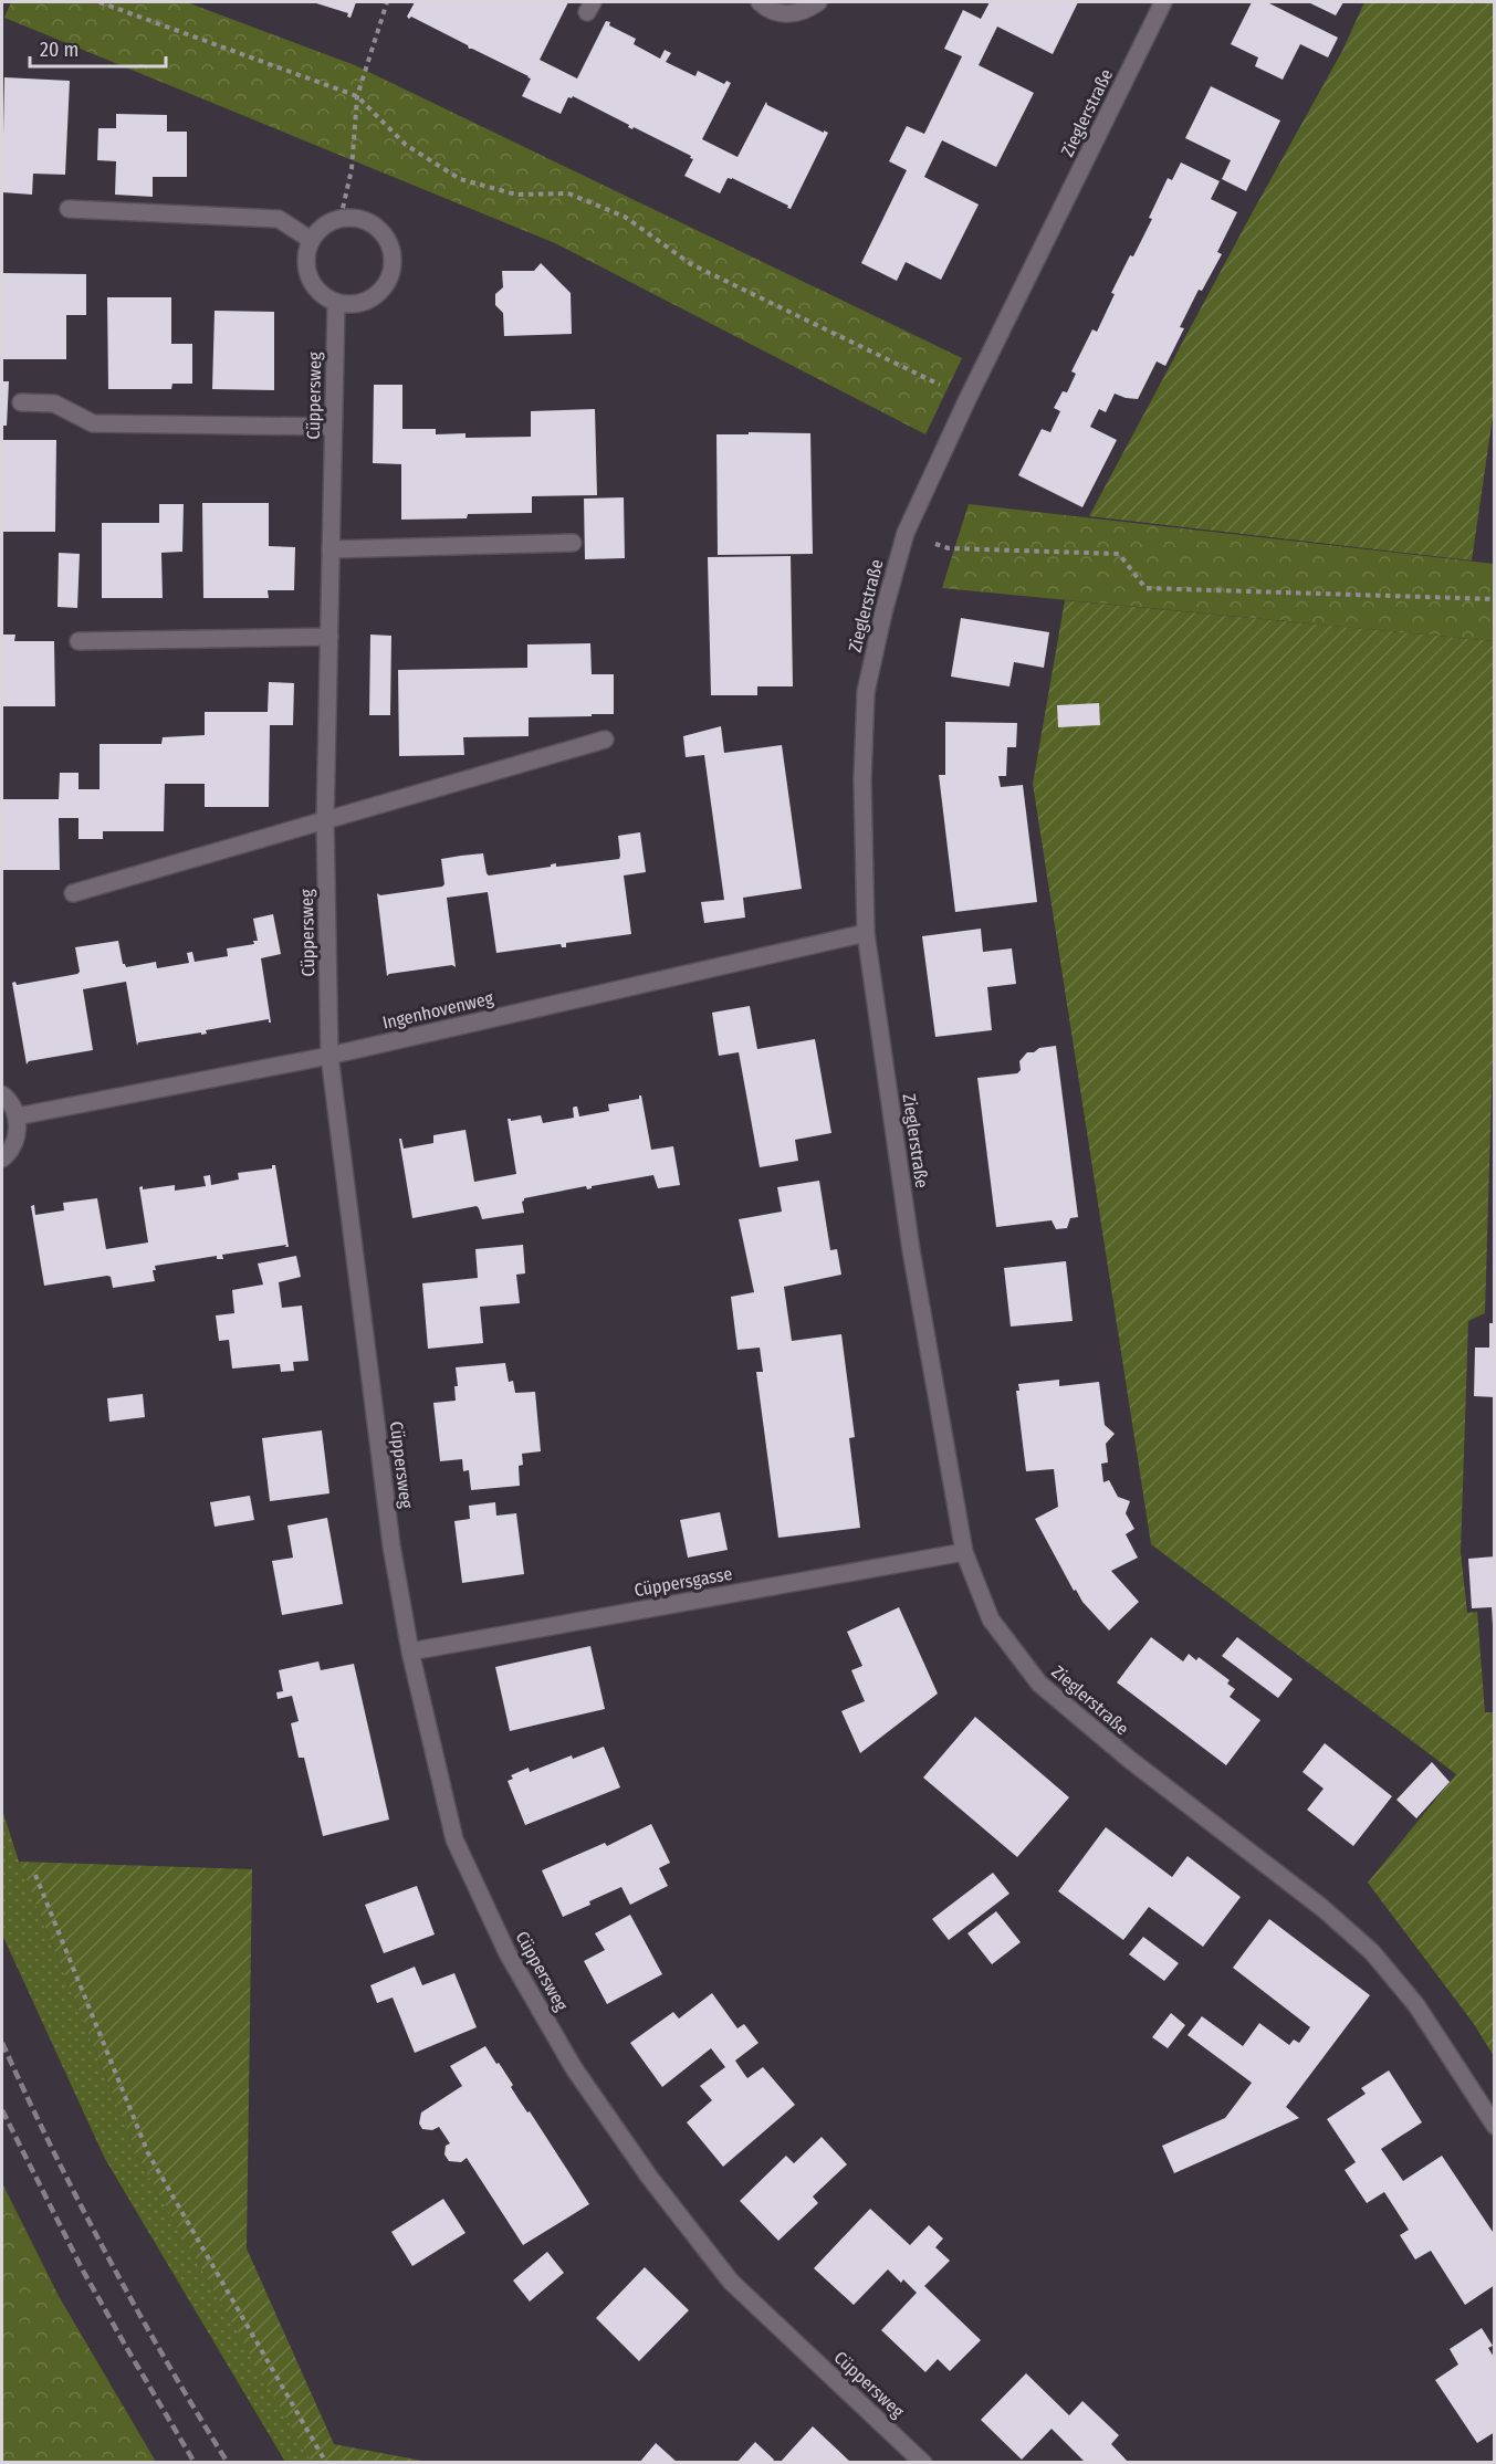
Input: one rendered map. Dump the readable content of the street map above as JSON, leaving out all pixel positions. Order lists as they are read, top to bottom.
{
  "streets": {
    "street": [
      "Zieglerstraße",
      "Cüppersweg",
      "Ingenhovenweg",
      "Cüppersgasse"
    ]
  },
  "crossings": [
    ["Zieglerstraße", "Ingenhovenweg"],
    ["Zieglerstraße", "Cüppersgasse"],
    ["Cüppersweg", "Ingenhovenweg"],
    ["Cüppersweg", "Cüppersgasse"]
  ],
  "scale_bar": "20 m"
}
